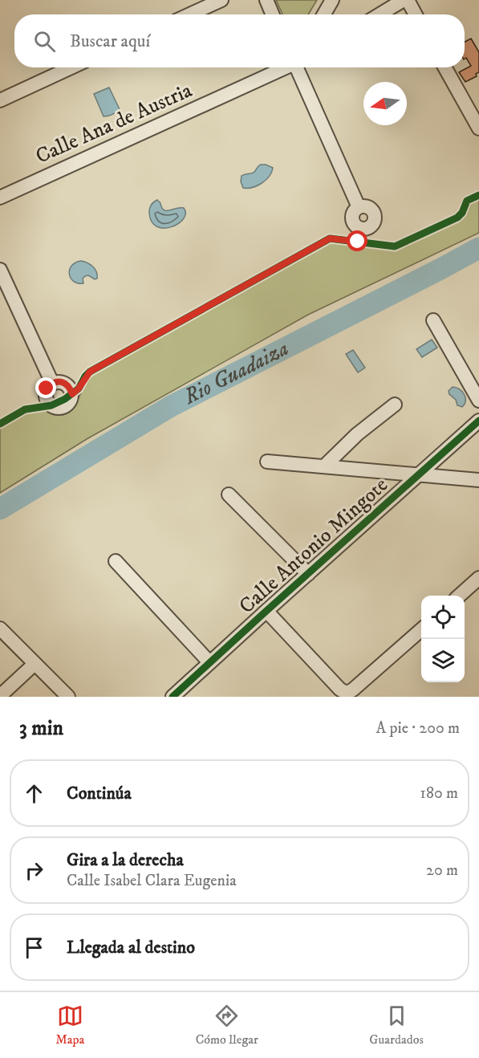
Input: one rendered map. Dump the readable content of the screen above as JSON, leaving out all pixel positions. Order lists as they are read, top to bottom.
{
  "streets": {
    "street": ["Calle Ana de Austria", "Calle Antonio Mingote"]
  },
  "water": ["Rio Guadaiza"],
  "north": "left",
  "page": {
    "search": "Buscar aquí",
    "heading": ["3 min", "A pie · 200 m"],
    "list": [
      ["Continúa", "180 m"],
      ["Gira a la derecha", "Calle Isabel Clara Eugenia", "20 m"],
      "Llegada al destino"
    ],
    "nav": ["Mapa", "Cómo llegar", "Guardados"]
  }
}
